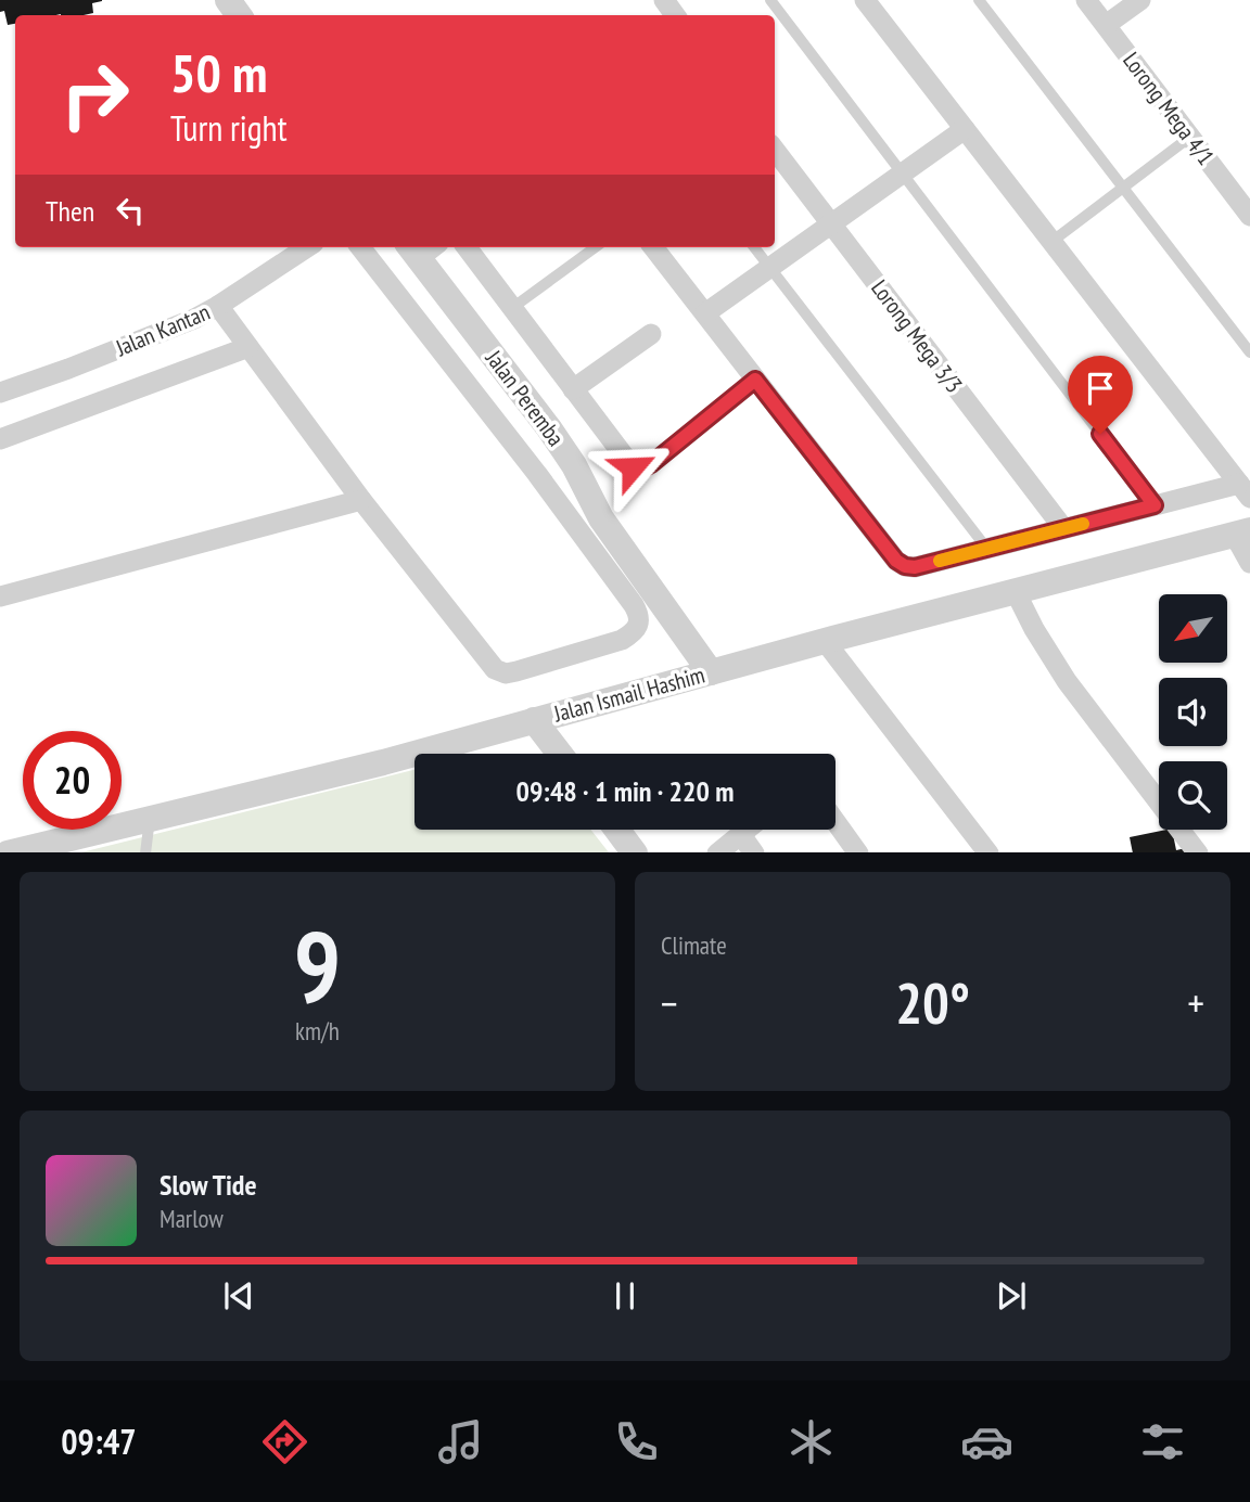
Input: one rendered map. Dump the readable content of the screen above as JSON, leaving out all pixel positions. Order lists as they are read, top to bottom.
{
  "streets": {
    "street": [
      "Lorong Mega 4/1",
      "Jalan Kantan",
      "Lorong Mega 3/3",
      "Jalan Peremba",
      "Jalan Ismail Hashim"
    ]
  },
  "crossings": [
    ["Jalan Peremba", "Jalan Ismail Hashim"]
  ],
  "north": "bottom left",
  "page": {
    "turn": ["50 m", "Turn right"],
    "then": "Then",
    "limit": "20",
    "trip": "09:48 · 1 min · 220 m",
    "tile": [
      ["9", "km/h"],
      "Climate"
    ],
    "heat": ["−", "20°", "+"],
    "song": ["Slow Tide", "Marlow"],
    "tabs": "09:47"
  }
}
